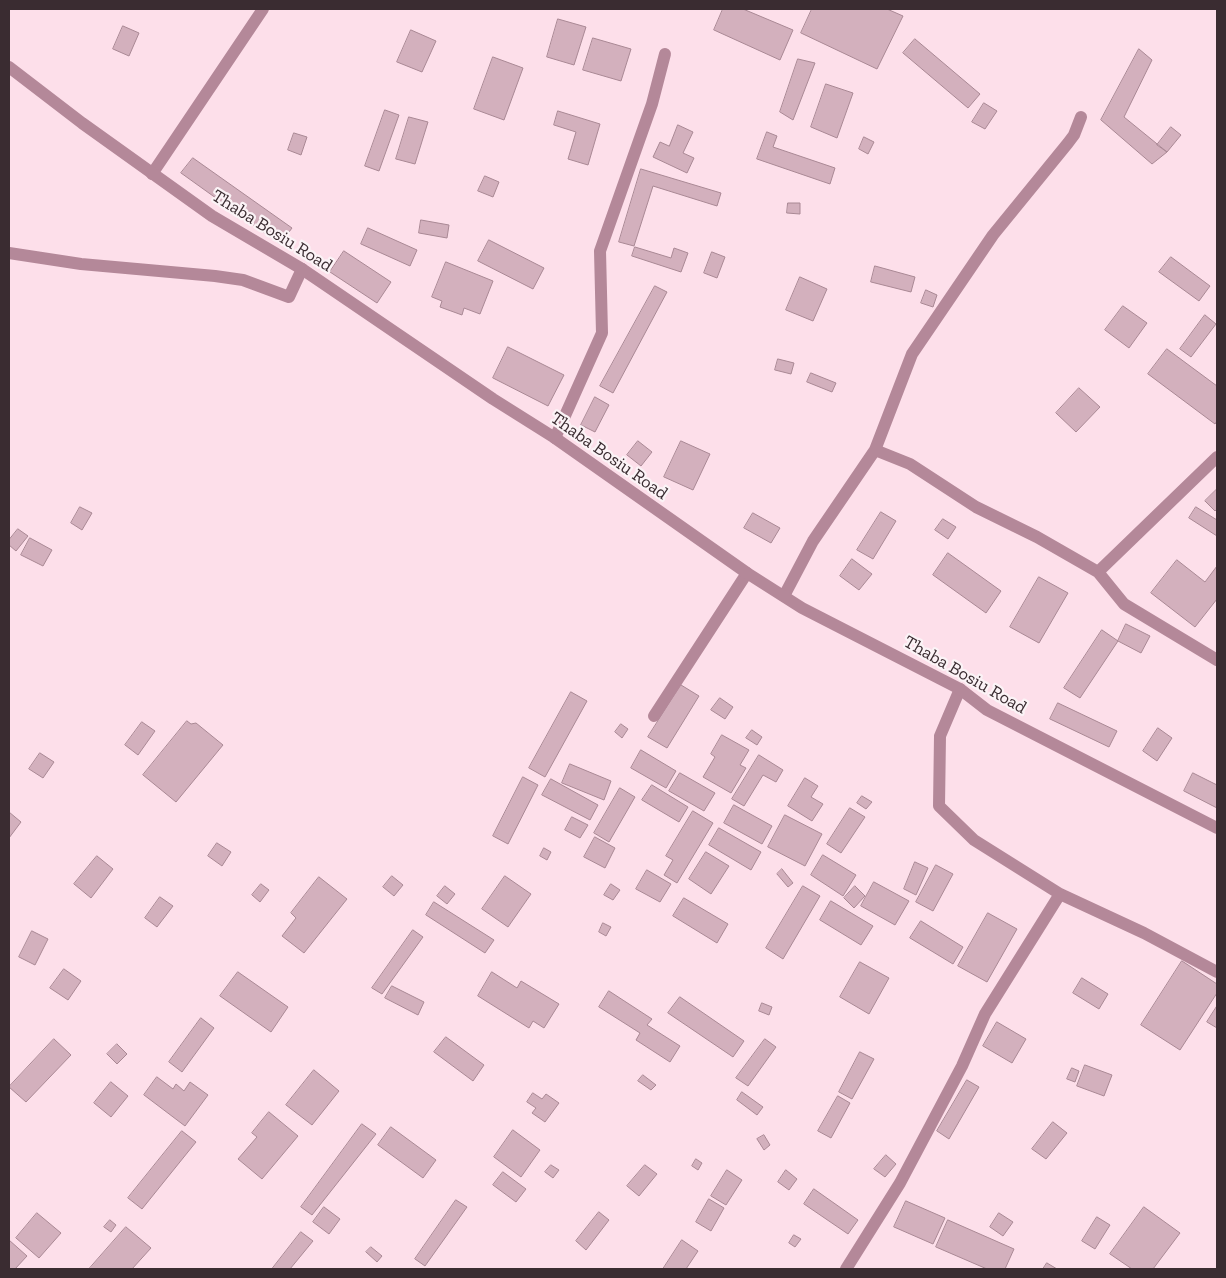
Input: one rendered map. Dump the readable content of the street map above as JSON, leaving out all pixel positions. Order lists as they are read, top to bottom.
{
  "streets": {
    "street": ["Thaba Bosiu Road"]
  }
}
